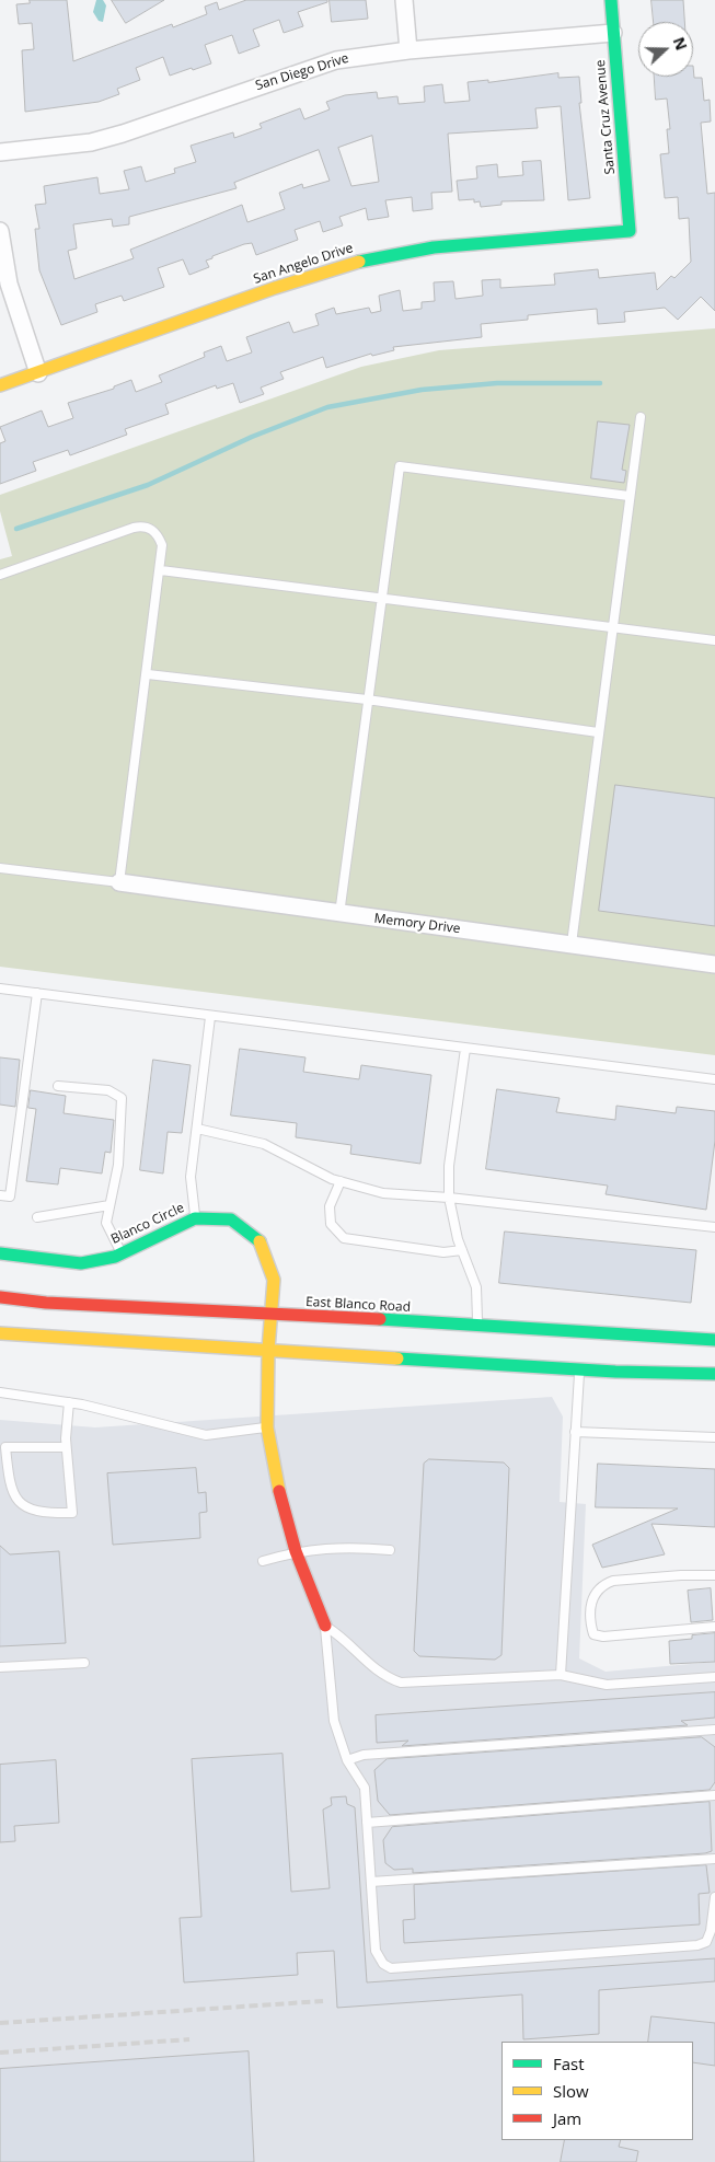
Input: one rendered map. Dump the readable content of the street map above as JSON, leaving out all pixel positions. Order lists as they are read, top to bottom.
{
  "streets": {
    "main road": [
      "Santa Cruz Avenue",
      "San Angelo Drive",
      "Blanco Circle",
      "East Blanco Road"
    ],
    "street": ["San Diego Drive", "Memory Drive"]
  },
  "crossings": [
    ["San Diego Drive", "Santa Cruz Avenue"],
    ["Santa Cruz Avenue", "San Angelo Drive"],
    ["Blanco Circle", "East Blanco Road"]
  ],
  "legend": ["Fast", "Slow", "Jam"],
  "north": "right"
}
